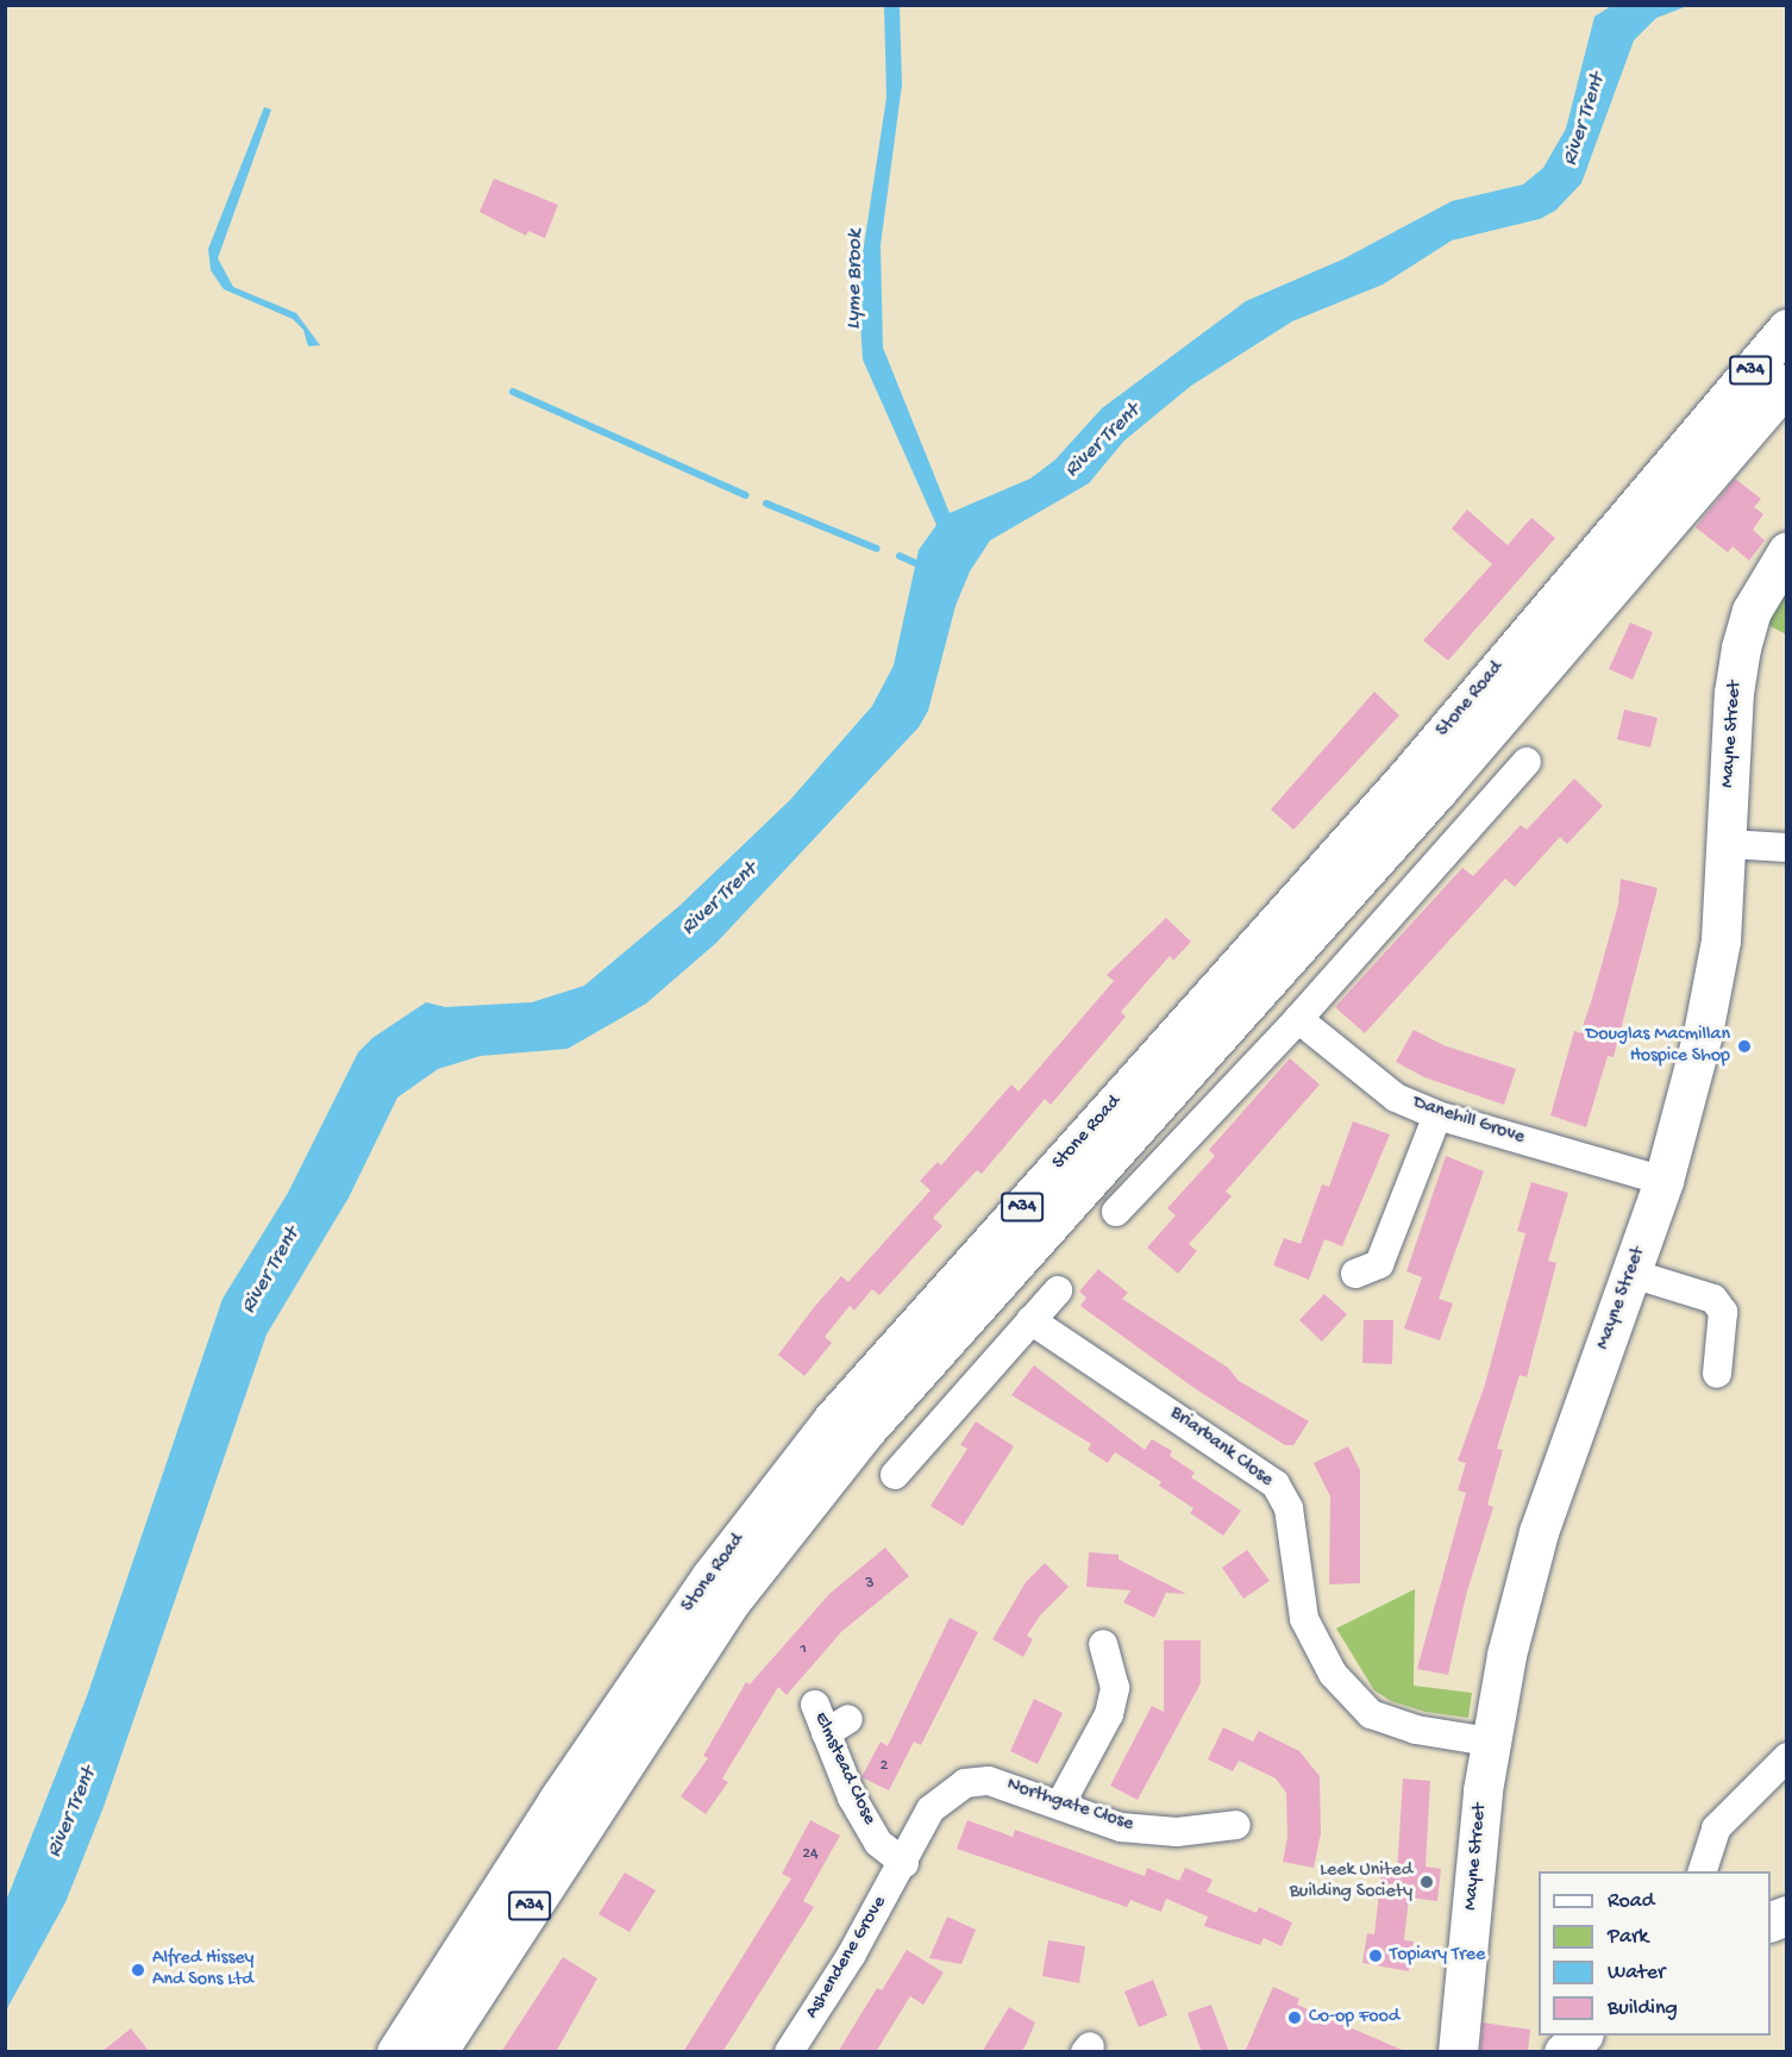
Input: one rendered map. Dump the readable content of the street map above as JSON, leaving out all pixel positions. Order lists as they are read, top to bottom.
{
  "streets": {
    "main road": ["A34", "Stone Road", "Mayne Street"],
    "street": [
      "Danehill Grove",
      "Briarbank Close",
      "Elmstead Close",
      "Northgate Close",
      "Ashendene Grove"
    ]
  },
  "crossings": [
    ["Mayne Street", "Danehill Grove"],
    ["Mayne Street", "Briarbank Close"],
    ["Elmstead Close", "Northgate Close"],
    ["Elmstead Close", "Ashendene Grove"],
    ["Northgate Close", "Ashendene Grove"]
  ],
  "water": ["River Trent", "Lyme Brook"],
  "places": [
    "Douglas Macmillan Hospice Shop",
    "Leek United Building Society",
    "Topiary Tree",
    "Alfred Hissey And Sons Ltd",
    "Co-op Food"
  ],
  "house_numbers": [
    "3",
    "1",
    "2",
    "24"
  ],
  "legend": [
    "Road",
    "Park",
    "Water",
    "Building"
  ]
}
